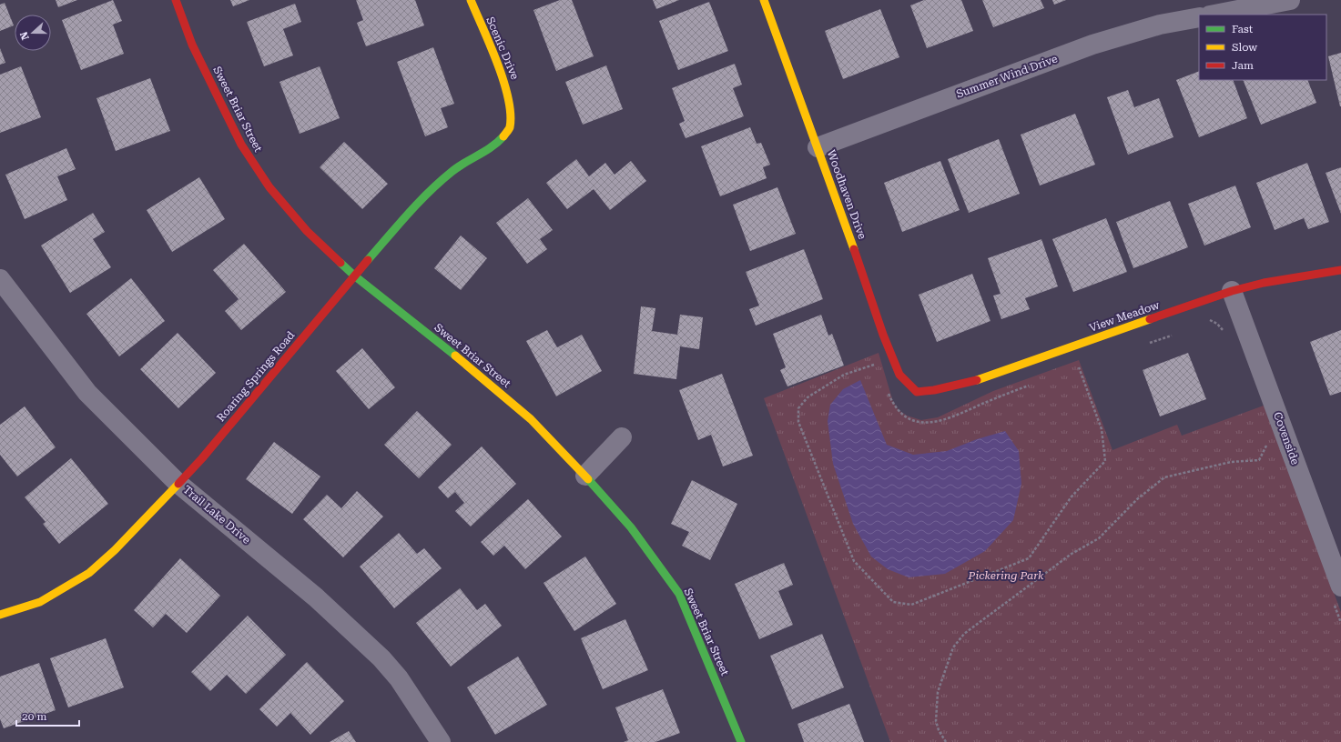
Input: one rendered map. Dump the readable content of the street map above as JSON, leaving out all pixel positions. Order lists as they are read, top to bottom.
{
  "streets": {
    "street": [
      "Scenic Drive",
      "Summer Wind Drive",
      "Sweet Briar Street",
      "Woodhaven Drive",
      "View Meadow",
      "Roaring Springs Road",
      "Covenside",
      "Trail Lake Drive"
    ]
  },
  "crossings": [
    ["Scenic Drive", "Roaring Springs Road"],
    ["Summer Wind Drive", "Woodhaven Drive"],
    ["Sweet Briar Street", "Roaring Springs Road"],
    ["Woodhaven Drive", "View Meadow"],
    ["View Meadow", "Covenside"],
    ["Roaring Springs Road", "Trail Lake Drive"]
  ],
  "parks": ["Pickering Park"],
  "legend": ["Fast", "Slow", "Jam"],
  "scale_bar": "20 m",
  "north": "left"
}
